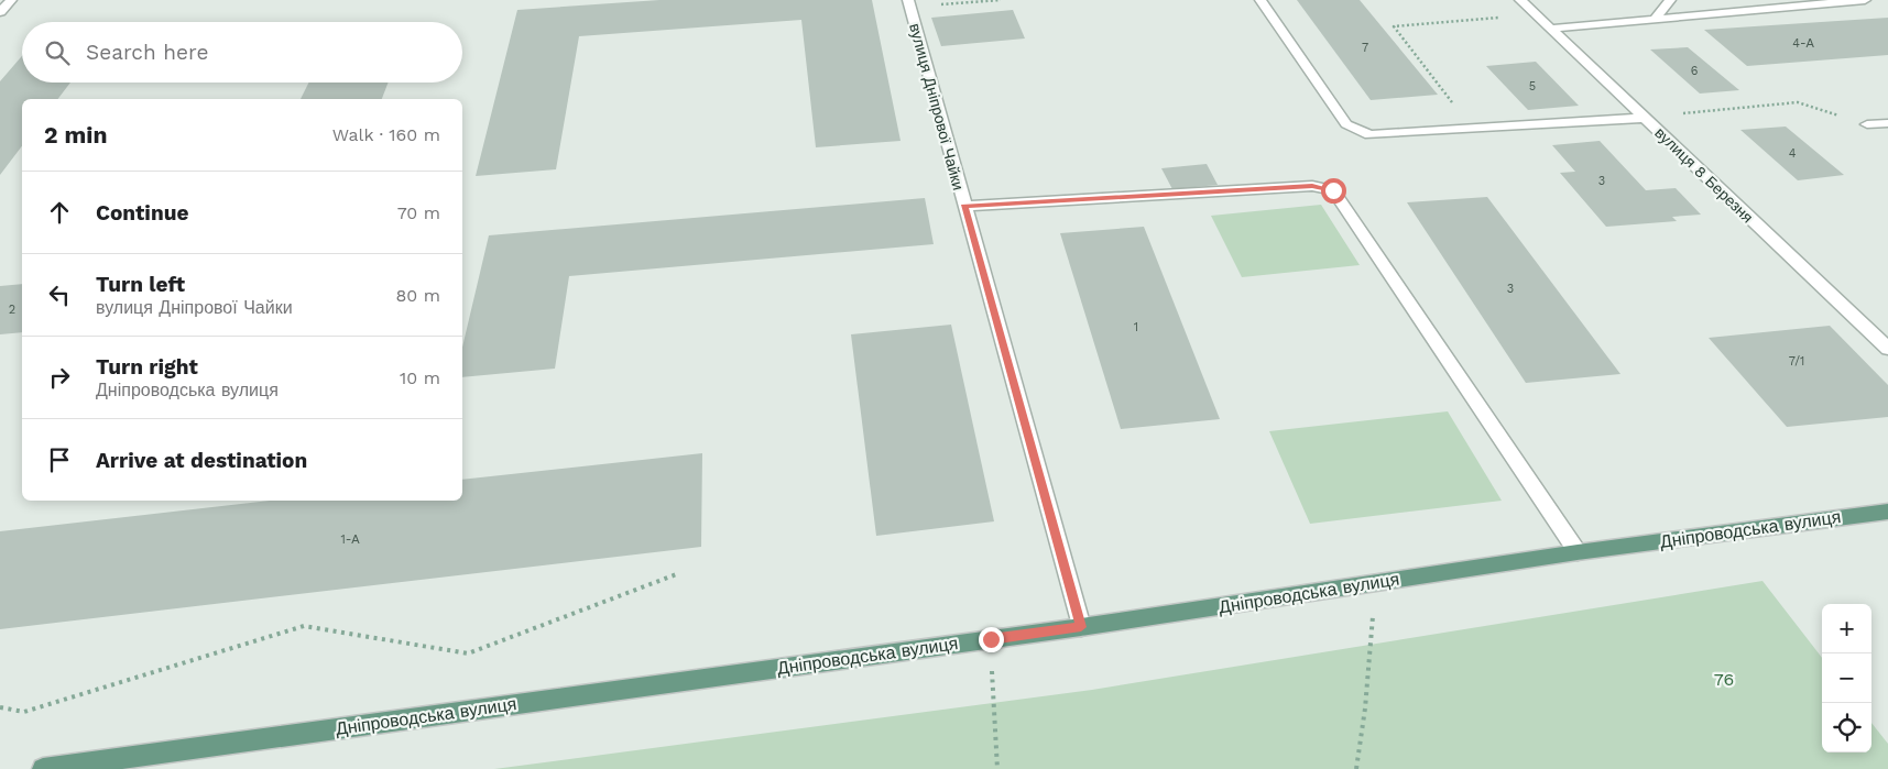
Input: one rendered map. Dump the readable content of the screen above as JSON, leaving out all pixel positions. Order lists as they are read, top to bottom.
{
  "streets": {
    "main road": ["Дніпроводська вулиця"],
    "street": ["вулиця Дніпрової Чайки", "вулиця 8 Березня"]
  },
  "crossings": [
    ["вулиця Дніпрової Чайки", "Дніпроводська вулиця"]
  ],
  "parks": ["76"],
  "house_numbers": [
    "4-А",
    "7",
    "6",
    "5",
    "4",
    "3",
    "3",
    "2",
    "1",
    "7/1",
    "1-А"
  ],
  "page": {
    "search": "Search here",
    "heading": ["2 min", "Walk · 160 m"],
    "list": [
      ["Continue", "70 m"],
      ["Turn left", "вулиця Дніпрової Чайки", "80 m"],
      ["Turn right", "Дніпроводська вулиця", "10 m"],
      "Arrive at destination"
    ],
    "map_buttons": ["+", "−"]
  }
}
